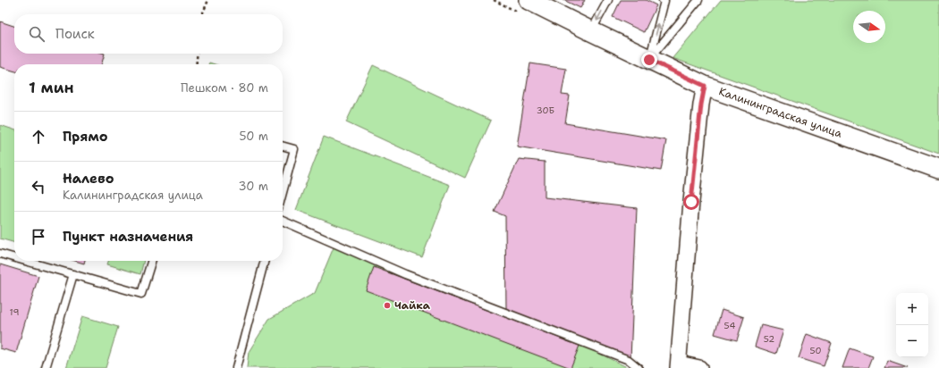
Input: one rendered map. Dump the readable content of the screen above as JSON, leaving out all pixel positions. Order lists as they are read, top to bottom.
{
  "streets": {
    "street": ["Калининградская улица"]
  },
  "places": ["Чайка"],
  "house_numbers": [
    "30Б",
    "19",
    "54",
    "52",
    "50"
  ],
  "north": "right",
  "page": {
    "search": "Поиск",
    "heading": ["1 мин", "Пешком · 80 m"],
    "list": [
      ["Прямо", "50 m"],
      ["Налево", "Калининградская улица", "30 m"],
      "Пункт назначения"
    ],
    "map_buttons": ["+", "−"]
  }
}
